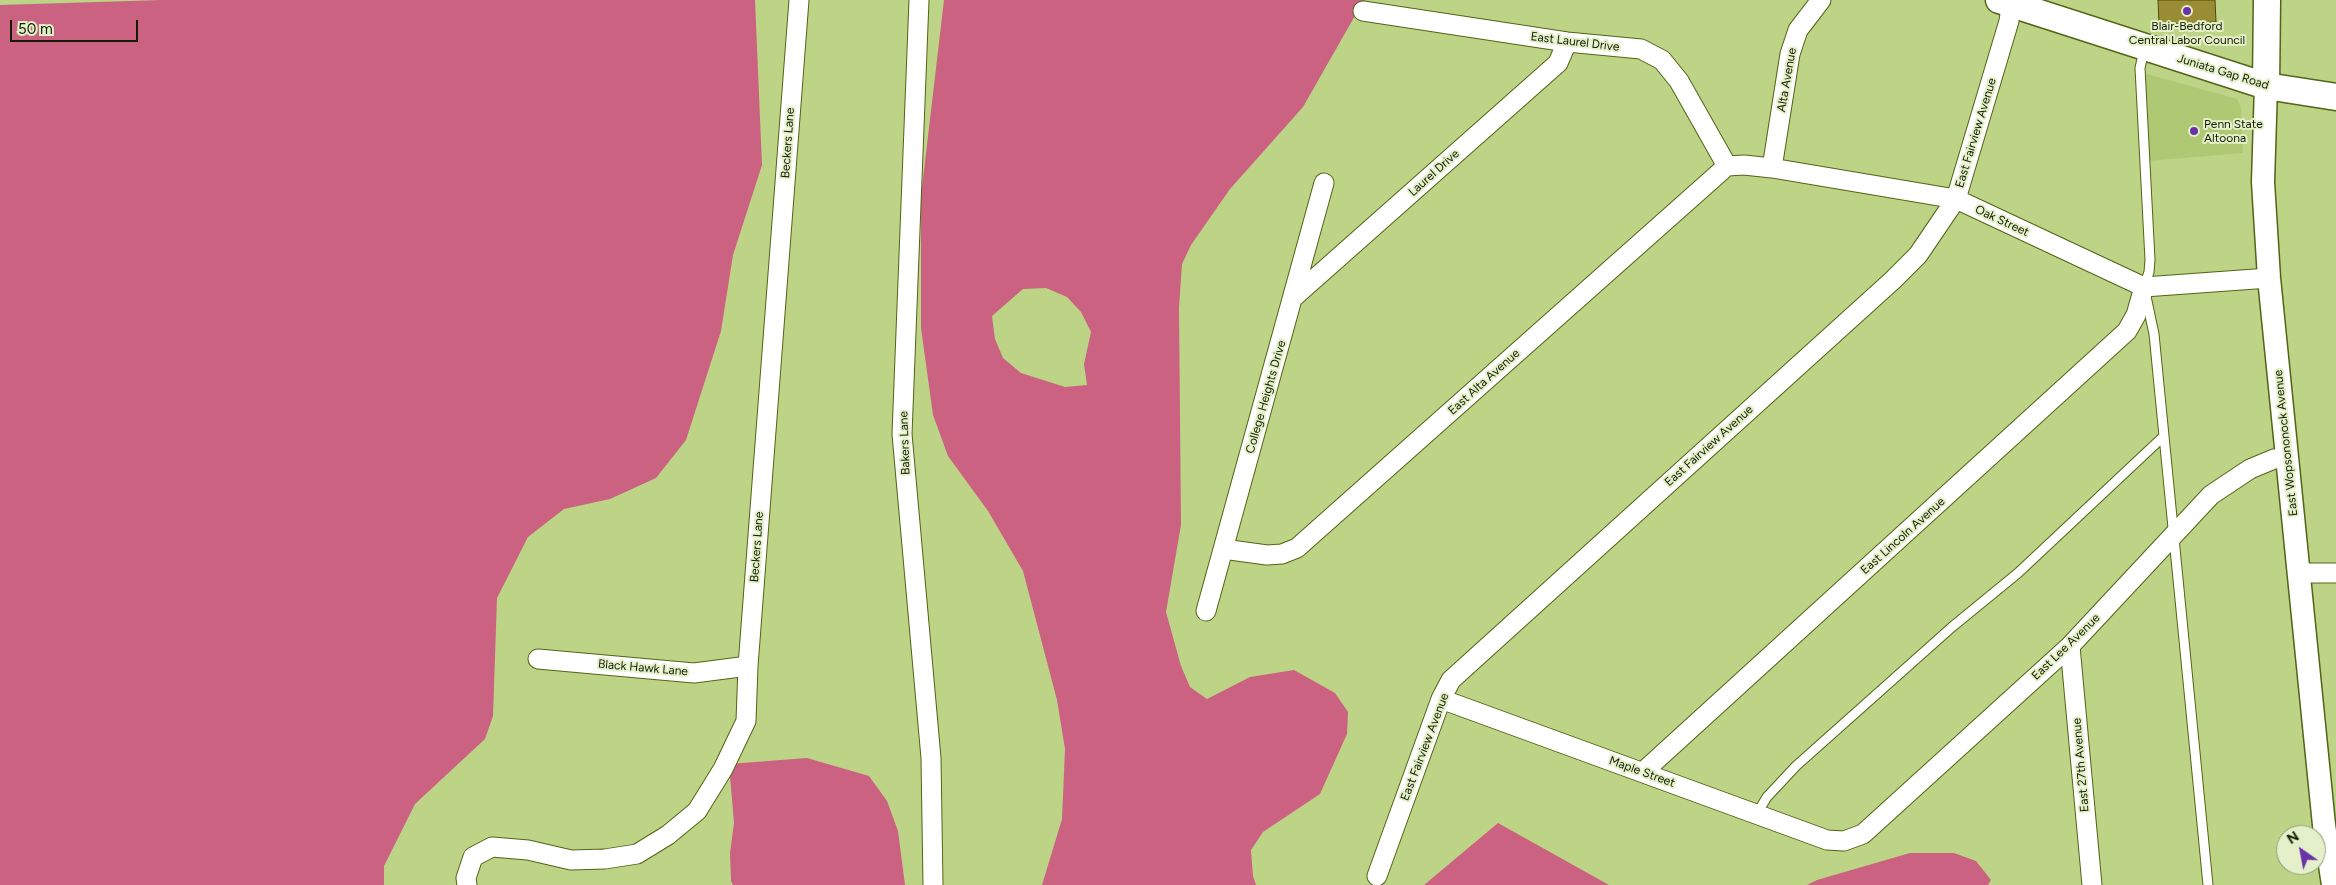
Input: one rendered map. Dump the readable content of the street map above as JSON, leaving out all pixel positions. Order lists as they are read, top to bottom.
{
  "streets": {
    "main road": ["Juniata Gap Road", "East Wopsononock Avenue"],
    "street": [
      "East Laurel Drive",
      "Alta Avenue",
      "East Fairview Avenue",
      "Beckers Lane",
      "Laurel Drive",
      "Oak Street",
      "East Alta Avenue",
      "College Heights Drive",
      "Bakers Lane",
      "East Lincoln Avenue",
      "East Lee Avenue",
      "Black Hawk Lane",
      "East 27th Avenue",
      "Maple Street"
    ]
  },
  "crossings": [
    ["East Laurel Drive", "Laurel Drive"],
    ["East Laurel Drive", "Oak Street"],
    ["East Laurel Drive", "East Alta Avenue"],
    ["Juniata Gap Road", "East Fairview Avenue"],
    ["Juniata Gap Road", "East Wopsononock Avenue"],
    ["Alta Avenue", "Oak Street"],
    ["East Fairview Avenue", "Oak Street"],
    ["East Fairview Avenue", "Maple Street"],
    ["Beckers Lane", "Black Hawk Lane"],
    ["Laurel Drive", "College Heights Drive"],
    ["Oak Street", "East Alta Avenue"],
    ["Oak Street", "East Wopsononock Avenue"],
    ["Oak Street", "East Lincoln Avenue"],
    ["East Alta Avenue", "College Heights Drive"],
    ["East Wopsononock Avenue", "East Lee Avenue"],
    ["East Lincoln Avenue", "Maple Street"],
    ["East Lee Avenue", "East 27th Avenue"],
    ["East Lee Avenue", "Maple Street"]
  ],
  "places": ["Blair-Bedford Central Labor Council", "Penn State Altoona"],
  "scale_bar": "50 m",
  "north": "top left"
}
